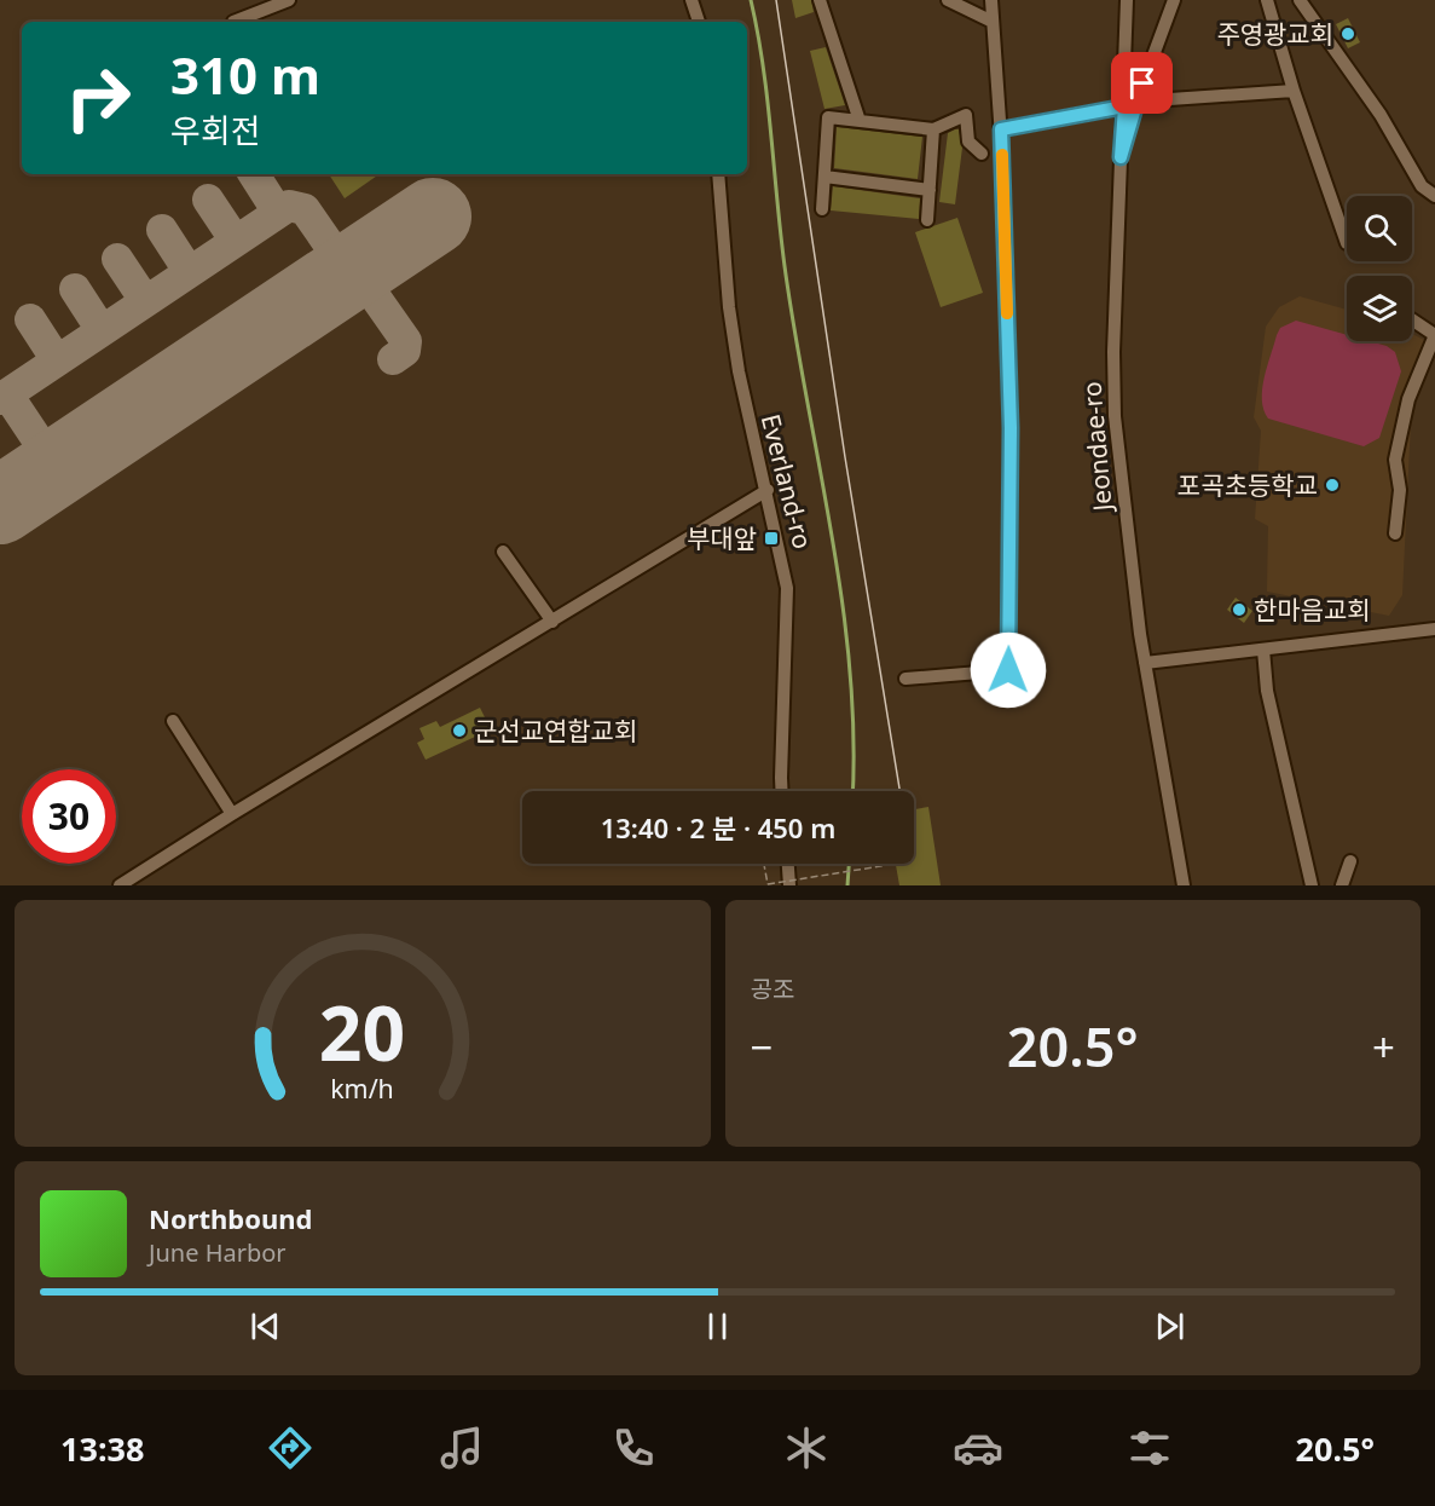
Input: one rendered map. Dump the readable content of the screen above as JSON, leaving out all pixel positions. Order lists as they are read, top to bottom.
{
  "streets": {
    "street": ["Jeondae-ro", "Everland-ro"]
  },
  "places": {
    "other": [
      "주영광교회",
      "포곡초등학교",
      "한마음교회",
      "군선교연합교회"
    ],
    "transit": ["부대앞"]
  },
  "page": {
    "turn": ["310 m", "우회전"],
    "limit": "30",
    "trip": "13:40 · 2 분 · 450 m",
    "tile": "공조",
    "heat": ["−", "20.5°", "+"],
    "song": ["Northbound", "June Harbor"],
    "tabs": ["13:38", "20.5°"],
    "gauge": ["20", "km/h"]
  }
}
